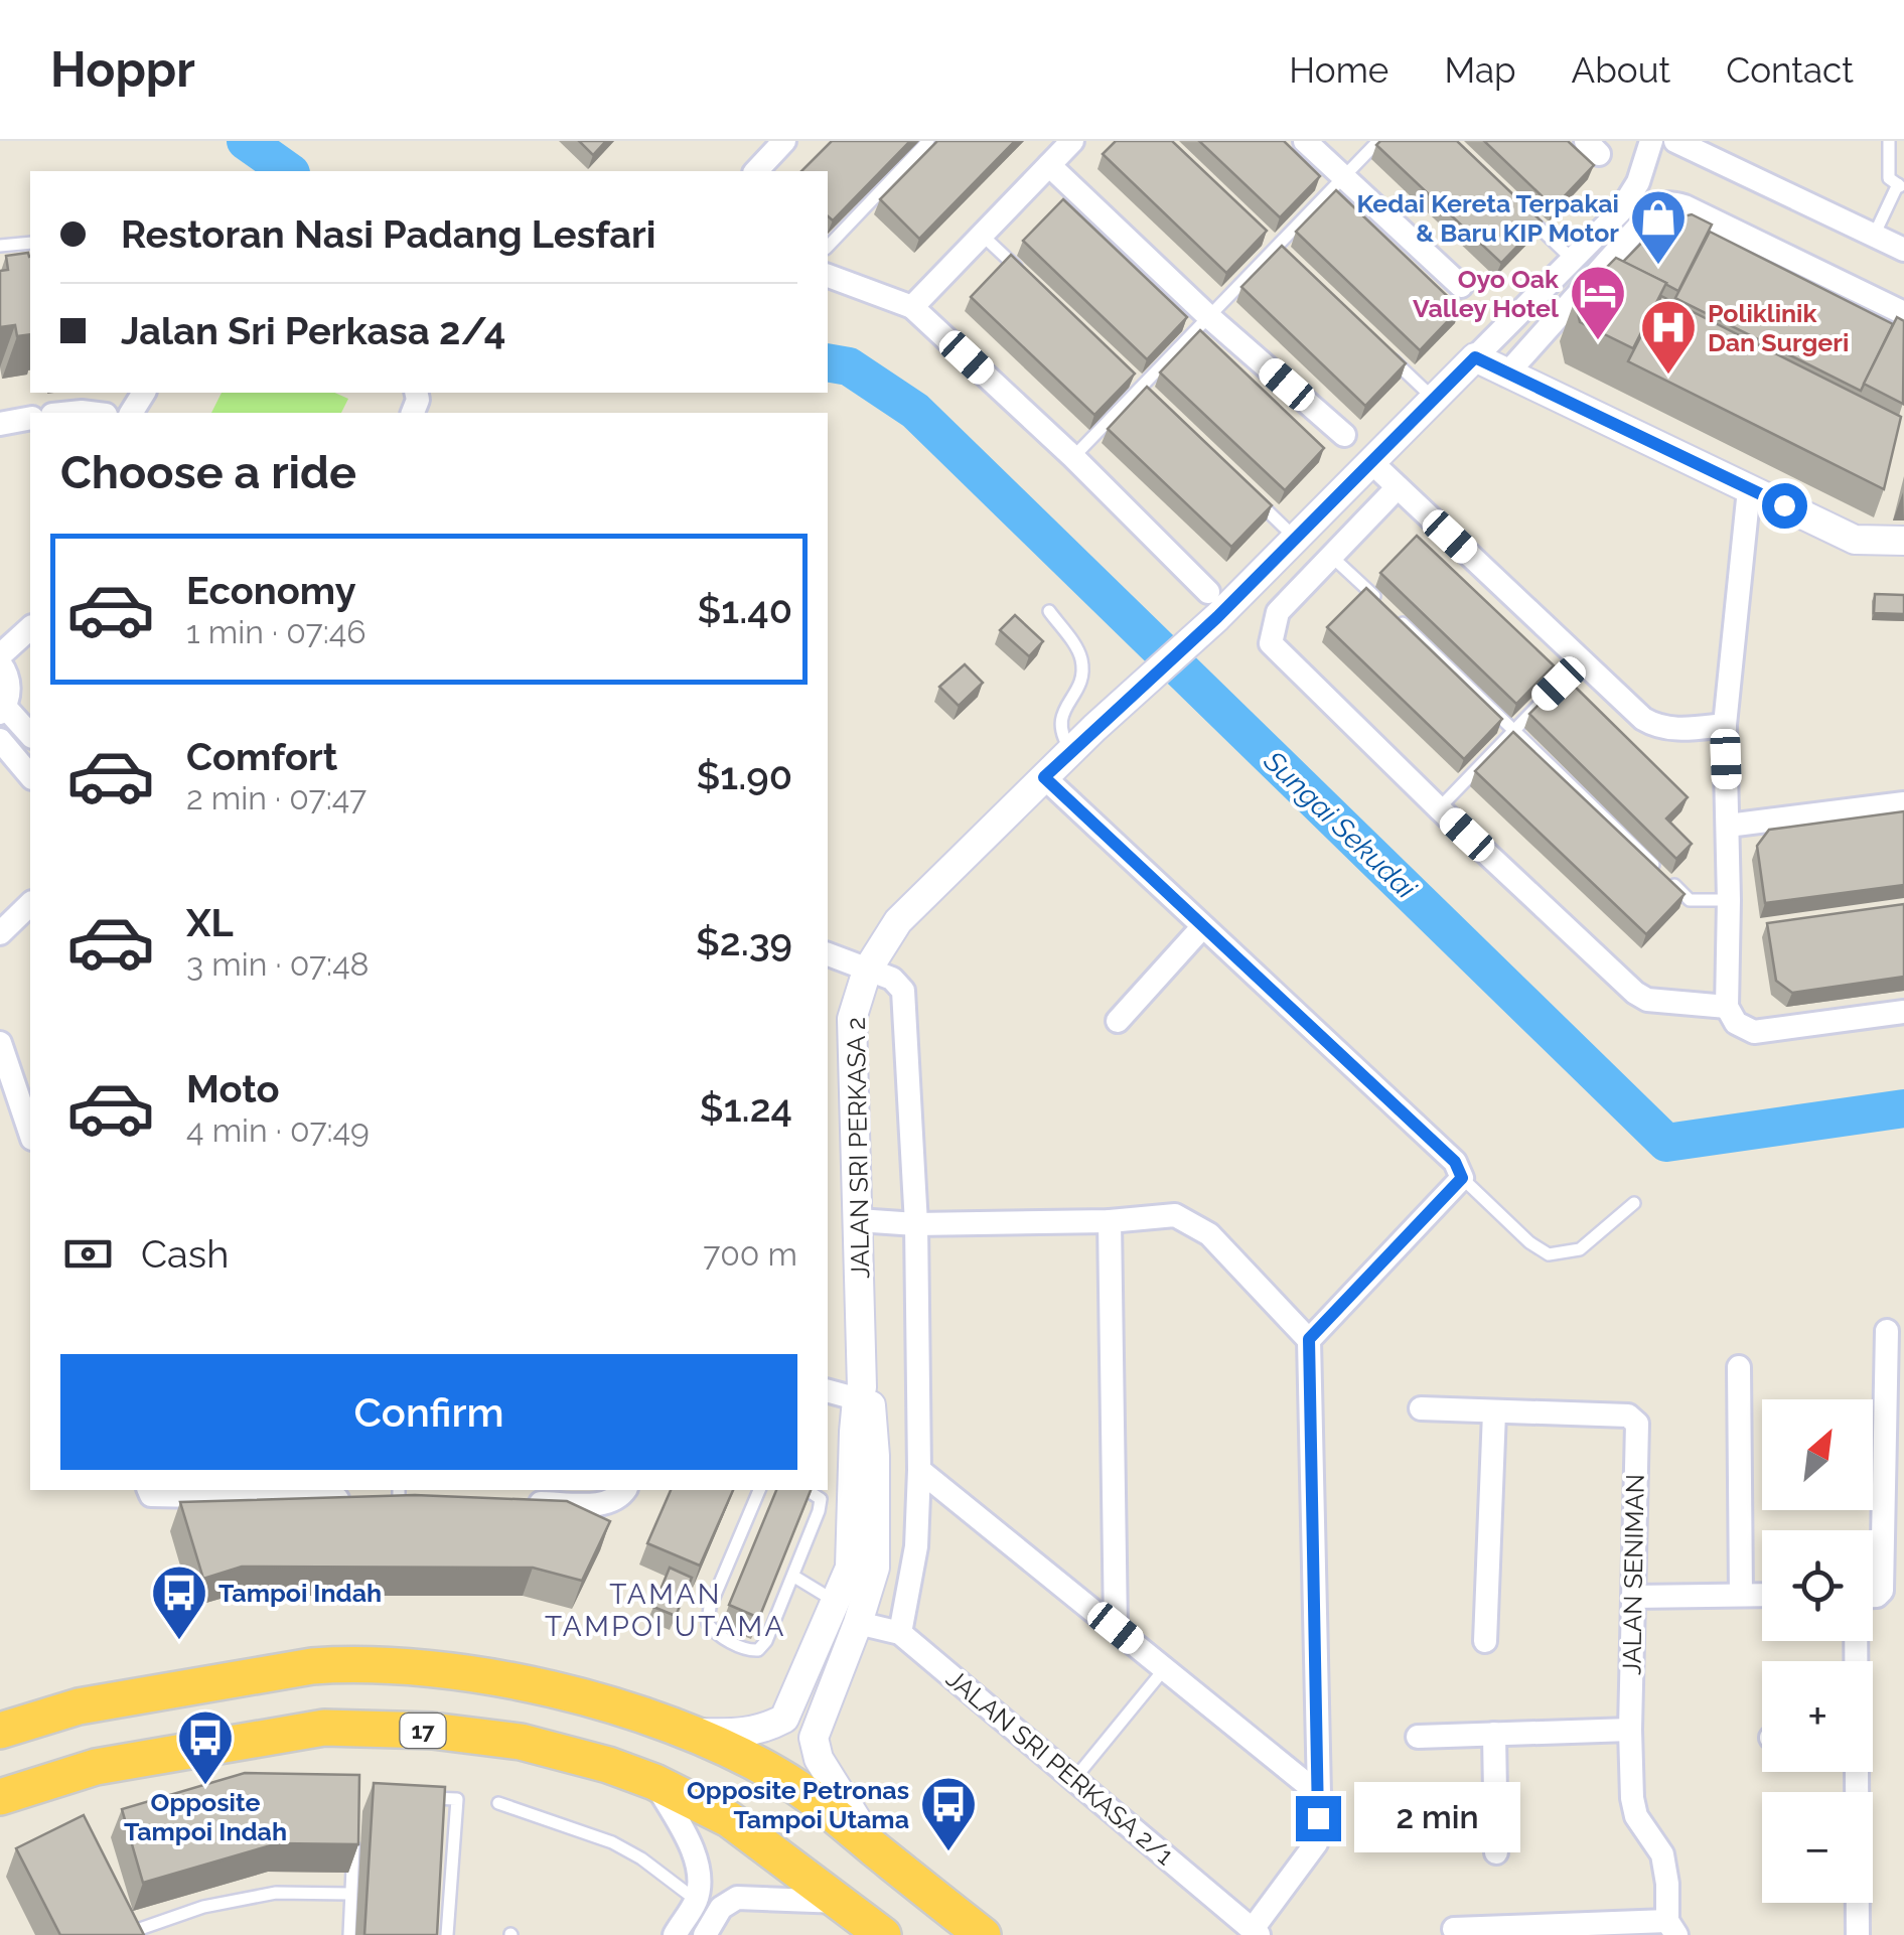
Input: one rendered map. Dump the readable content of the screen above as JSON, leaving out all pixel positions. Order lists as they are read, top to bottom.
{
  "streets": {
    "highway": ["17"],
    "street": ["JALAN SRI PERKASA 2", "JALAN SENIMAN", "JALAN SRI PERKASA 2/1"]
  },
  "crossings": [
    ["JALAN SRI PERKASA 2", "JALAN SRI PERKASA 2/1"]
  ],
  "districts": ["TAMAN TAMPOI UTAMA"],
  "water": ["Sungai Sekudai"],
  "places": {
    "shop": ["Kedai Kereta Terpakai & Baru KIP Motor"],
    "hotel": ["Oyo Oak Valley Hotel"],
    "hospital": ["Poliklinik Dan Surgeri"],
    "bus stop": ["Tampoi Indah", "Opposite Tampoi Indah", "Opposite Petronas Tampoi Utama"]
  },
  "north": "top right",
  "page": {
    "header": "Hoppr",
    "nav": [
      "Home",
      "Map",
      "About",
      "Contact"
    ],
    "banner": ["Restoran Nasi Padang Lesfari", "Jalan Sri Perkasa 2/4"],
    "heading": "Choose a ride",
    "list": [
      {
        "name": "Economy",
        "note": "1 min · 07:46",
        "value": "$1.40"
      },
      {
        "name": "Comfort",
        "note": "2 min · 07:47",
        "value": "$1.90"
      },
      {
        "name": "XL",
        "note": "3 min · 07:48",
        "value": "$2.39"
      },
      {
        "name": "Moto",
        "note": "4 min · 07:49",
        "value": "$1.24"
      }
    ],
    "pay": ["Cash", "700 m"],
    "buttons": "Confirm",
    "map_buttons": ["+", "−"],
    "bubble": "2 min"
  }
}
